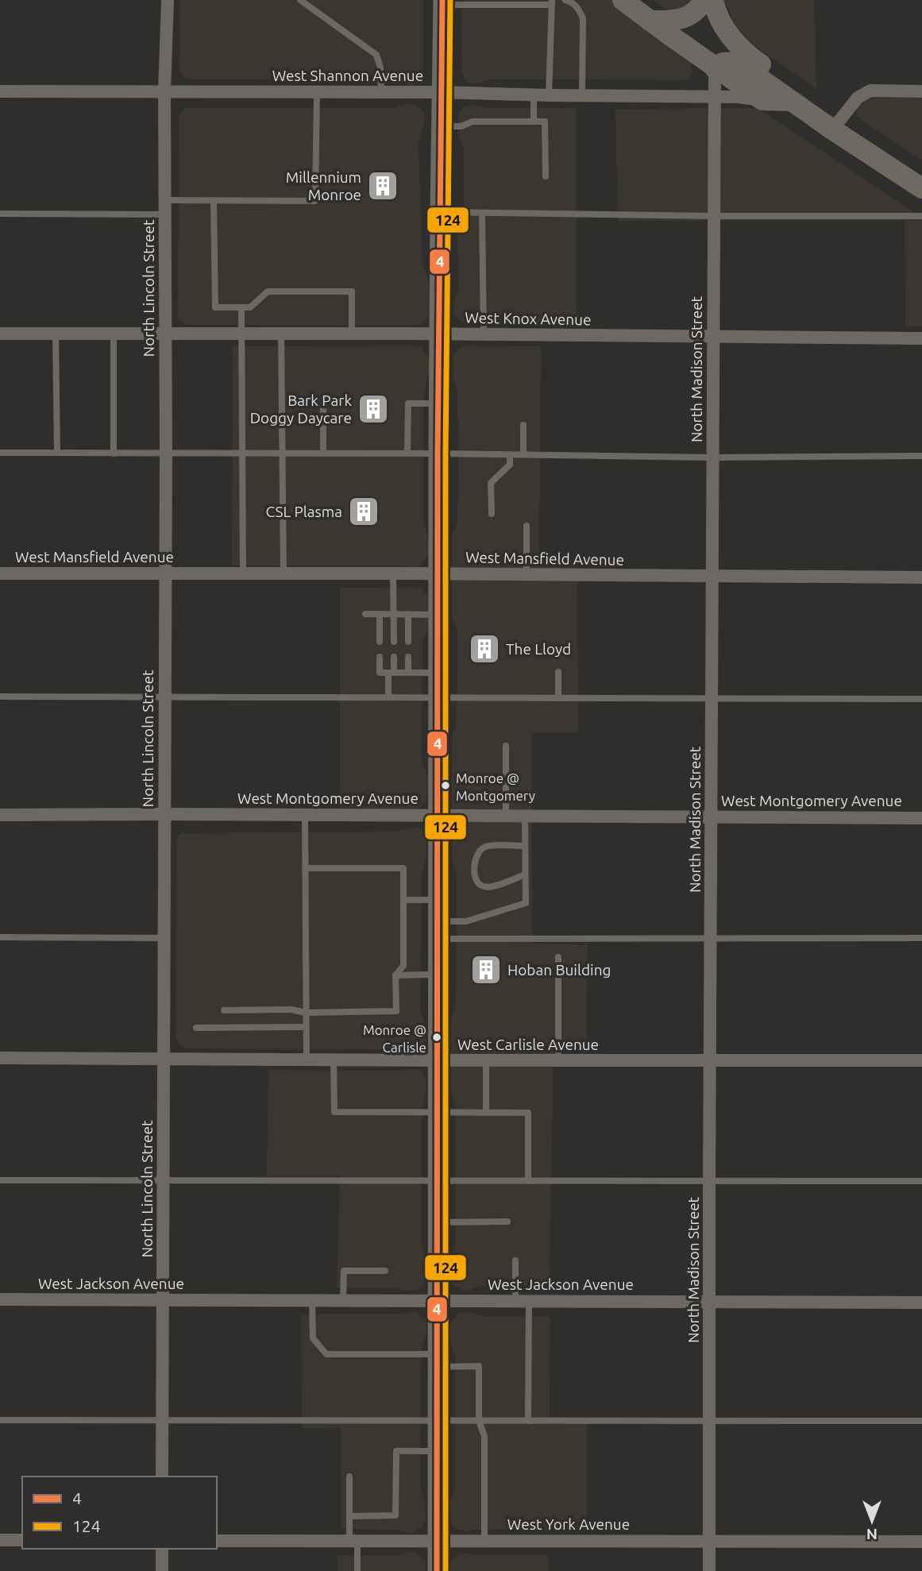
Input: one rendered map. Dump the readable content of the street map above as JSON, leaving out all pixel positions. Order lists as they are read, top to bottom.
{
  "streets": {
    "street": [
      "West Shannon Avenue",
      "North Lincoln Street",
      "West Knox Avenue",
      "North Madison Street",
      "West Mansfield Avenue",
      "West Montgomery Avenue",
      "West Carlisle Avenue",
      "West Jackson Avenue",
      "West York Avenue"
    ]
  },
  "crossings": [
    ["West Shannon Avenue", "North Lincoln Street"],
    ["West Shannon Avenue", "North Madison Street"],
    ["North Lincoln Street", "West Knox Avenue"],
    ["North Lincoln Street", "West Mansfield Avenue"],
    ["North Lincoln Street", "West Montgomery Avenue"],
    ["North Lincoln Street", "West Carlisle Avenue"],
    ["North Lincoln Street", "West Jackson Avenue"],
    ["West Knox Avenue", "North Madison Street"],
    ["North Madison Street", "West Mansfield Avenue"],
    ["North Madison Street", "West Montgomery Avenue"],
    ["North Madison Street", "West Carlisle Avenue"],
    ["North Madison Street", "West Jackson Avenue"],
    ["North Madison Street", "West York Avenue"]
  ],
  "places": {
    "building": [
      "Millennium Monroe",
      "Bark Park Doggy Daycare",
      "CSL Plasma",
      "The Lloyd",
      "Hoban Building"
    ],
    "other": ["Monroe @ Montgomery", "Monroe @ Carlisle"]
  },
  "lines": ["transit line 4", "transit line 124"],
  "legend": ["4", "124"],
  "north": "bottom"
}
